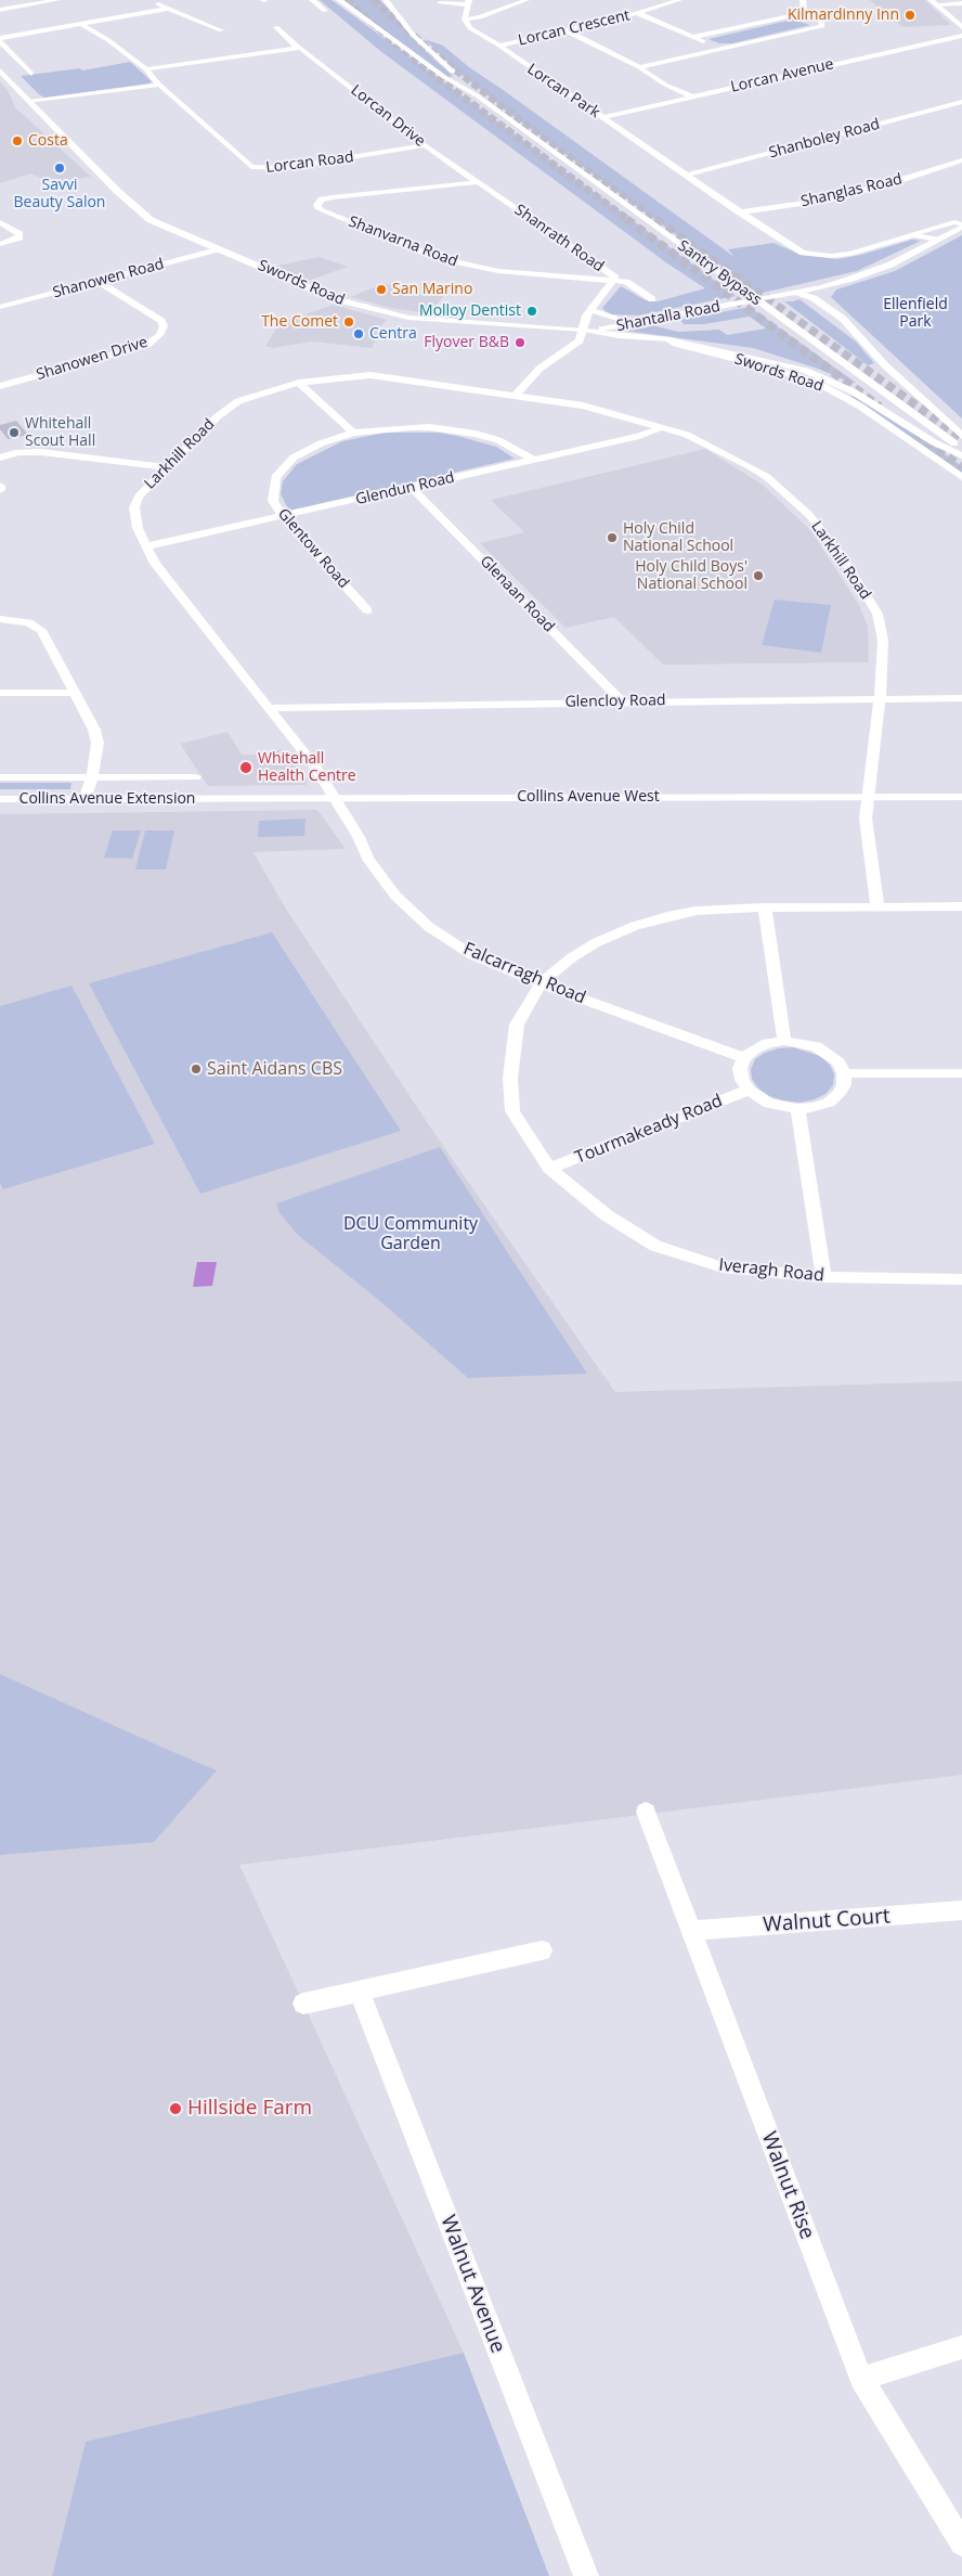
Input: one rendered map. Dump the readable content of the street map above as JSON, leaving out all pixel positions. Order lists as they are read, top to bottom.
{
  "streets": {
    "street": [
      "Lorcan Crescent",
      "Lorcan Avenue",
      "Lorcan Park",
      "Lorcan Drive",
      "Shanboley Road",
      "Lorcan Road",
      "Shanglas Road",
      "Shanrath Road",
      "Shanvarna Road",
      "Santry Bypass",
      "Shanowen Road",
      "Swords Road",
      "Shantalla Road",
      "Shanowen Drive",
      "Larkhill Road",
      "Glendun Road",
      "Glentow Road",
      "Glenaan Road",
      "Glencloy Road",
      "Collins Avenue West",
      "Collins Avenue Extension",
      "Falcarragh Road",
      "Tourmakeady Road",
      "Iveragh Road",
      "Walnut Court",
      "Walnut Rise",
      "Walnut Avenue"
    ]
  },
  "crossings": [
    ["Lorcan Crescent", "Lorcan Park"],
    ["Lorcan Avenue", "Lorcan Park"],
    ["Lorcan Park", "Shanboley Road"],
    ["Lorcan Drive", "Lorcan Road"],
    ["Lorcan Drive", "Shanrath Road"],
    ["Lorcan Drive", "Shanvarna Road"],
    ["Shanrath Road", "Shanvarna Road"],
    ["Shanrath Road", "Swords Road"],
    ["Shanrath Road", "Shantalla Road"],
    ["Shanowen Road", "Swords Road"],
    ["Shanowen Road", "Shanowen Drive"],
    ["Swords Road", "Shantalla Road"],
    ["Larkhill Road", "Glendun Road"],
    ["Larkhill Road", "Glencloy Road"],
    ["Larkhill Road", "Collins Avenue West"],
    ["Larkhill Road", "Falcarragh Road"],
    ["Glendun Road", "Glentow Road"],
    ["Glendun Road", "Glenaan Road"],
    ["Glenaan Road", "Glencloy Road"],
    ["Collins Avenue West", "Collins Avenue Extension"],
    ["Collins Avenue West", "Falcarragh Road"],
    ["Falcarragh Road", "Tourmakeady Road"],
    ["Falcarragh Road", "Iveragh Road"],
    ["Tourmakeady Road", "Iveragh Road"],
    ["Walnut Court", "Walnut Rise"]
  ],
  "parks": ["Ellenfield Park", "DCU Community Garden"],
  "places": [
    "Kilmardinny Inn",
    "Costa",
    "Savvi Beauty Salon",
    "San Marino",
    "Molloy Dentist",
    "The Comet",
    "Centra",
    "Flyover B&B",
    "Whitehall Scout Hall",
    "Holy Child National School",
    "Holy Child Boys' National School",
    "Whitehall Health Centre",
    "Saint Aidans CBS",
    "Hillside Farm"
  ]
}
